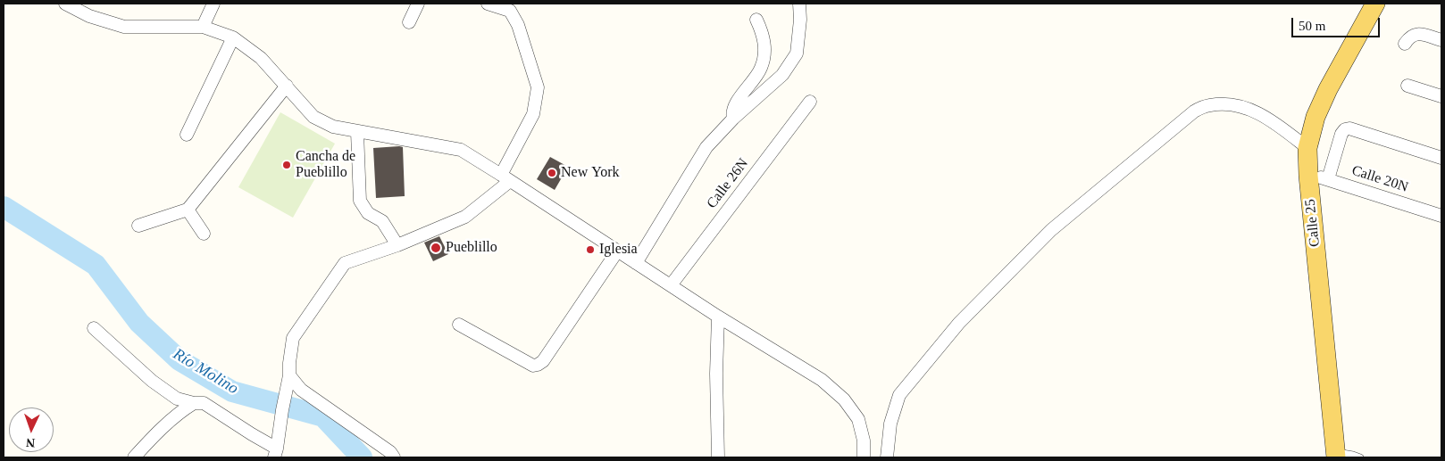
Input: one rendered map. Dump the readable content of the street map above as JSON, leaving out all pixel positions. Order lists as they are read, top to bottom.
{
  "streets": {
    "main road": ["Calle 25"],
    "street": ["Calle 20N", "Calle 26N"]
  },
  "crossings": [
    ["Calle 20N", "Calle 25"]
  ],
  "water": ["Río Molino"],
  "places": [
    "Cancha de Pueblillo",
    "New York",
    "Pueblillo",
    "Iglesia"
  ],
  "scale_bar": "50 m",
  "north": "bottom"
}
